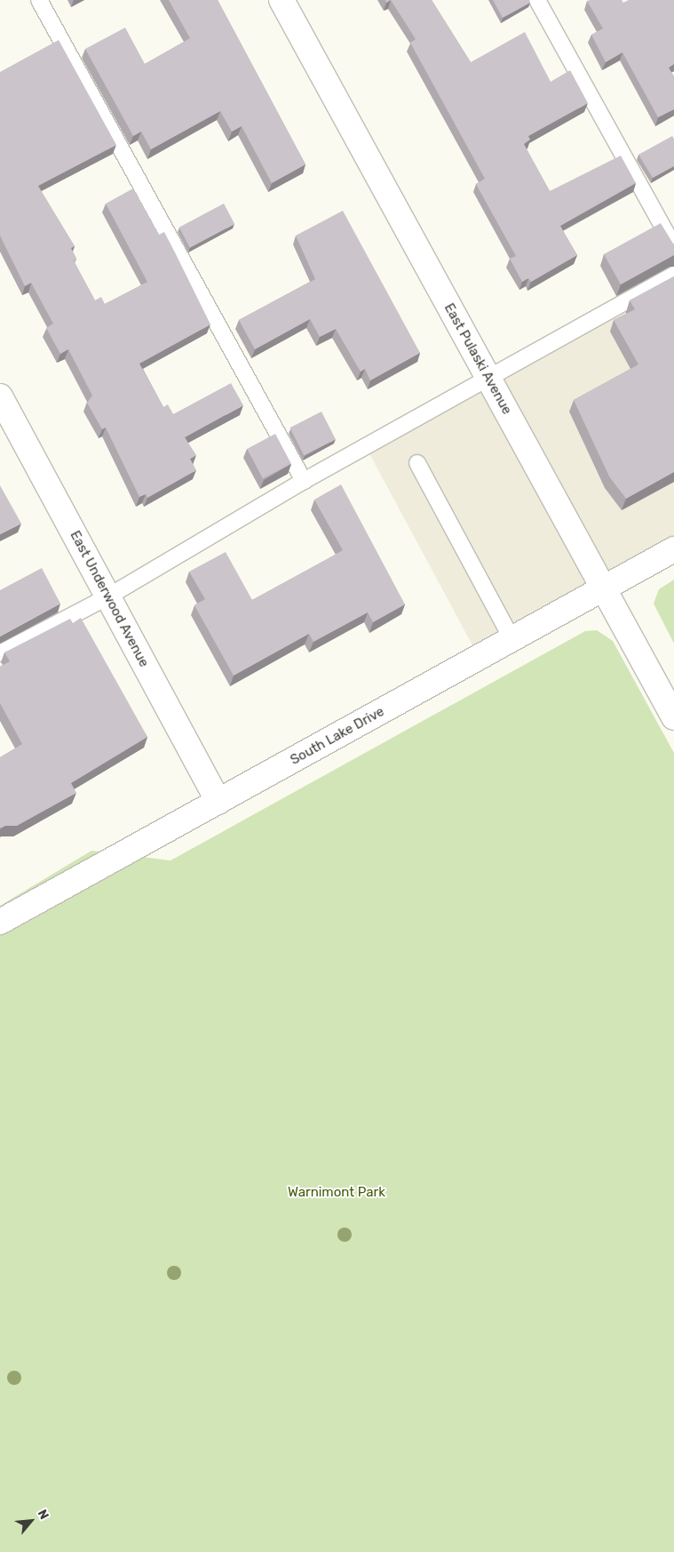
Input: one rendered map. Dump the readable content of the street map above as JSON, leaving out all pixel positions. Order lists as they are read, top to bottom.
{
  "streets": {
    "street": ["East Pulaski Avenue", "East Underwood Avenue", "South Lake Drive"]
  },
  "crossings": [
    ["East Pulaski Avenue", "South Lake Drive"],
    ["East Underwood Avenue", "South Lake Drive"]
  ],
  "parks": ["Warnimont Park"],
  "north": "top right"
}
